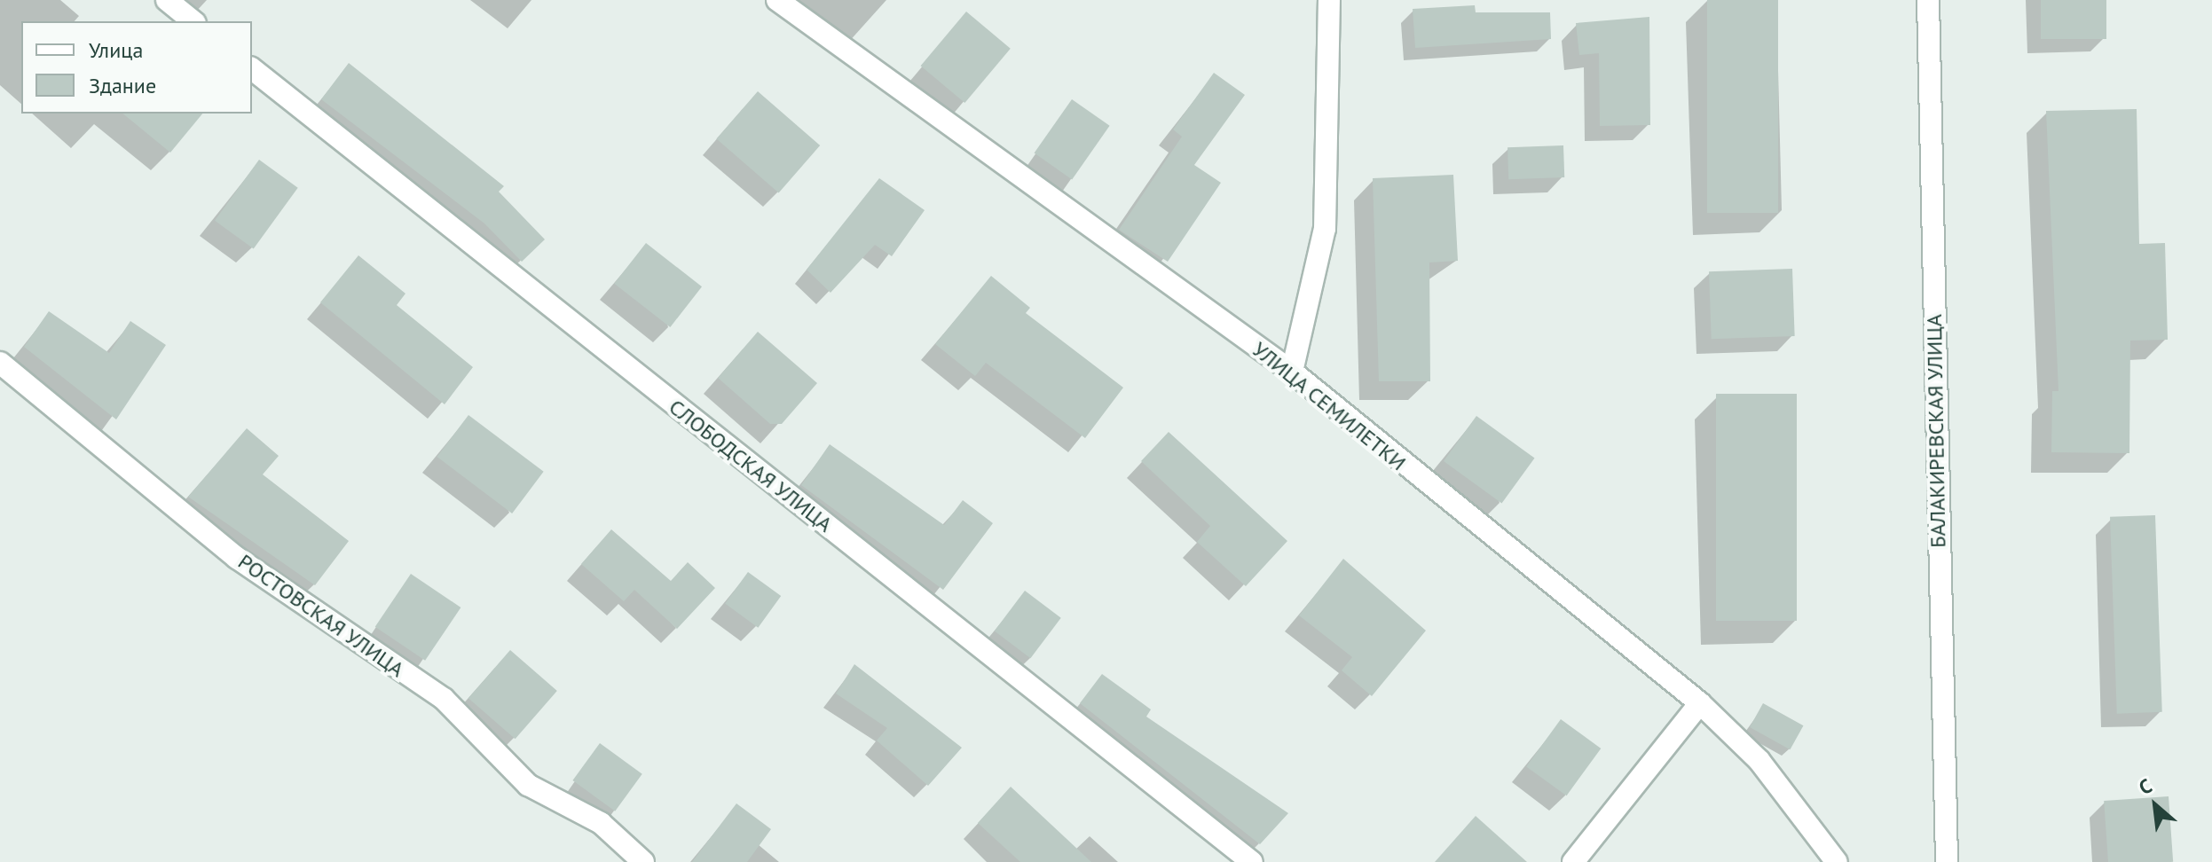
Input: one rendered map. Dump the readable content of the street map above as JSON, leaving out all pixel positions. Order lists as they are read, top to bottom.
{
  "streets": {
    "street": [
      "УЛИЦА СЕМИЛЕТКИ",
      "БАЛАКИРЕВСКАЯ УЛИЦА",
      "СЛОБОДСКАЯ УЛИЦА",
      "РОСТОВСКАЯ УЛИЦА"
    ]
  },
  "legend": ["Улица", "Здание"],
  "north": "top left"
}
